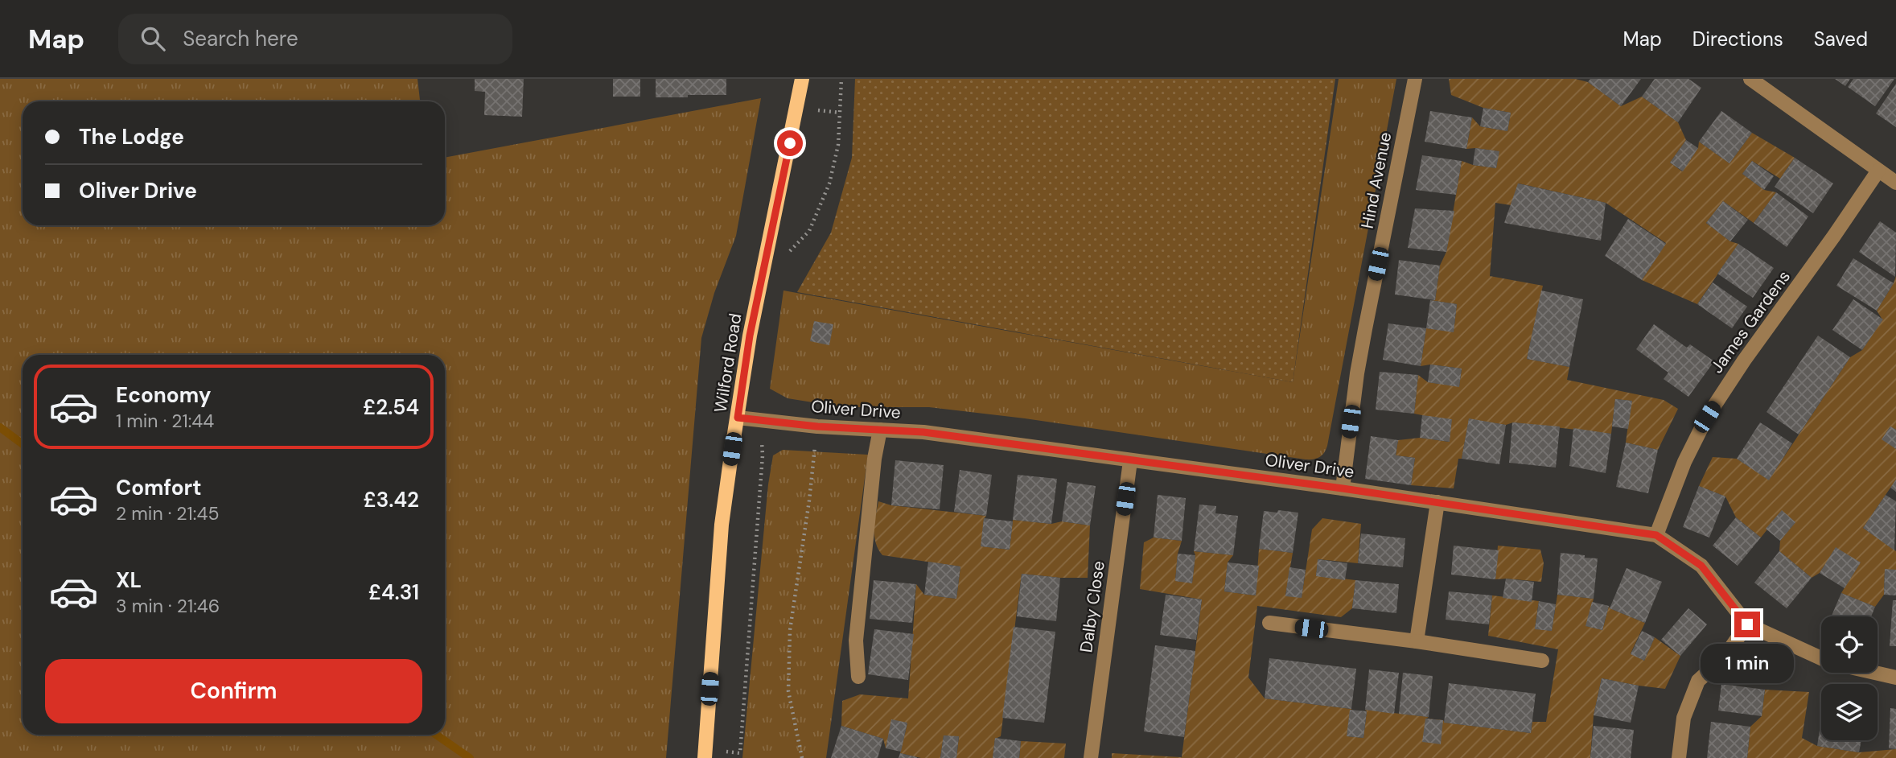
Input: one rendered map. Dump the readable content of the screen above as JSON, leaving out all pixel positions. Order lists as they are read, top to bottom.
{
  "streets": {
    "main road": ["Wilford Road"],
    "street": [
      "Hind Avenue",
      "James Gardens",
      "Oliver Drive",
      "Dalby Close"
    ]
  },
  "crossings": [
    ["Hind Avenue", "Oliver Drive"],
    ["James Gardens", "Oliver Drive"],
    ["Wilford Road", "Oliver Drive"],
    ["Oliver Drive", "Dalby Close"]
  ],
  "page": {
    "header": "Map",
    "search": "Search here",
    "nav": ["Map", "Directions", "Saved"],
    "banner": ["The Lodge", "Oliver Drive"],
    "list": [
      {
        "name": "Economy",
        "note": "1 min · 21:44",
        "value": "£2.54"
      },
      {
        "name": "Comfort",
        "note": "2 min · 21:45",
        "value": "£3.42"
      },
      {
        "name": "XL",
        "note": "3 min · 21:46",
        "value": "£4.31"
      }
    ],
    "bubble": "1 min",
    "buttons": "Confirm"
  }
}
